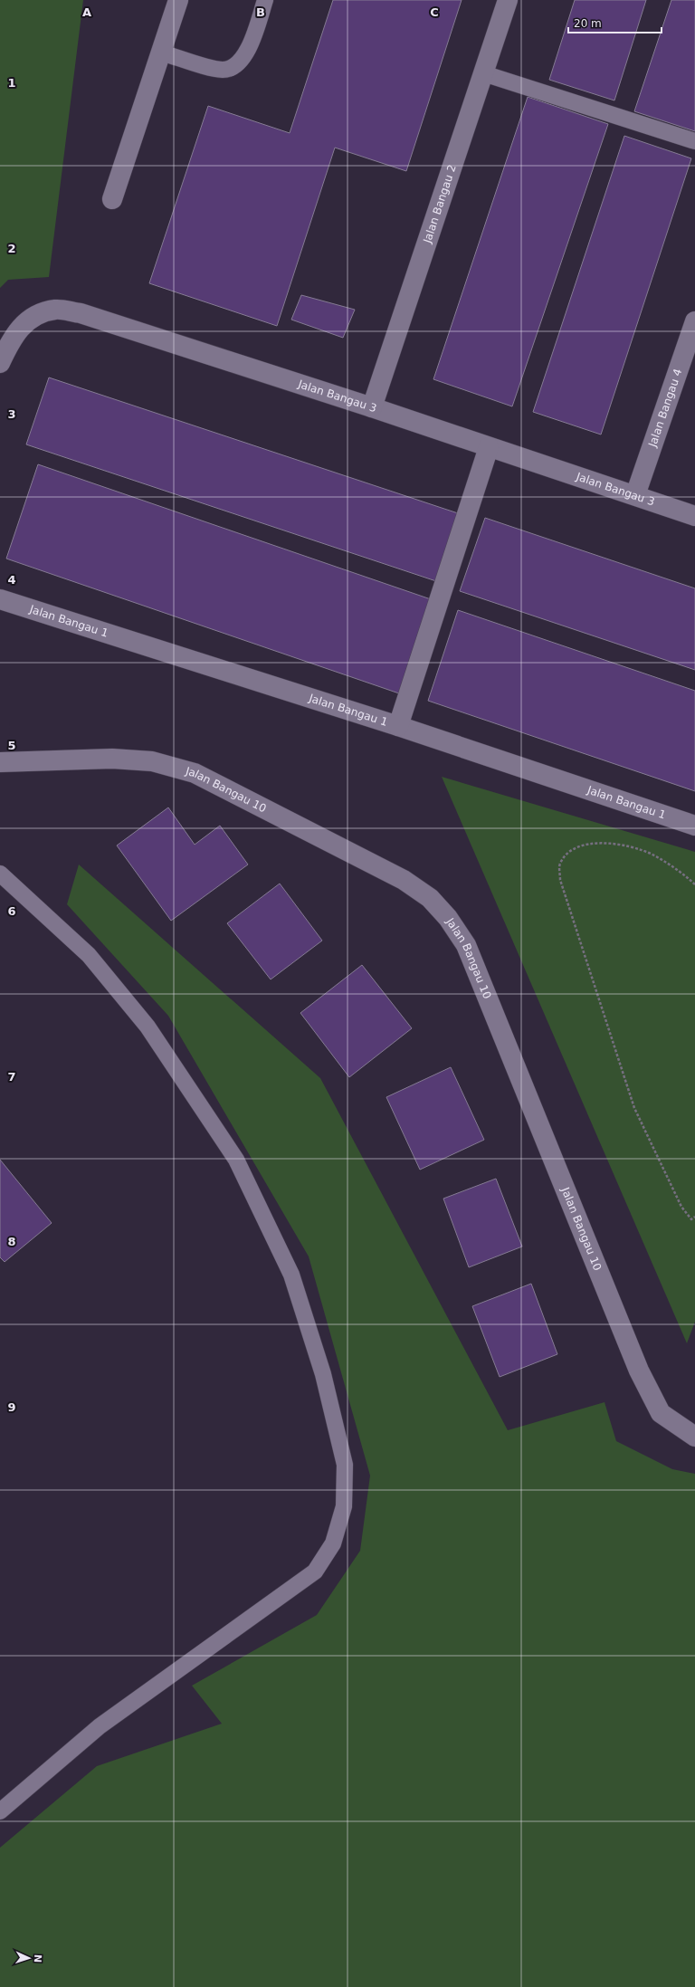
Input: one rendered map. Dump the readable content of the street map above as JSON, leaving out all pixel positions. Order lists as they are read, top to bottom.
{
  "streets": {
    "street": [
      "Jalan Bangau 2",
      "Jalan Bangau 3",
      "Jalan Bangau 4",
      "Jalan Bangau 1",
      "Jalan Bangau 10"
    ]
  },
  "crossings": [
    ["Jalan Bangau 2", "Jalan Bangau 3"],
    ["Jalan Bangau 3", "Jalan Bangau 4"]
  ],
  "scale_bar": "20 m",
  "north": "right",
  "grid": {
    "columns": ["A", "B", "C"],
    "rows": [
      "1",
      "2",
      "3",
      "4",
      "5",
      "6",
      "7",
      "8",
      "9"
    ]
  }
}
